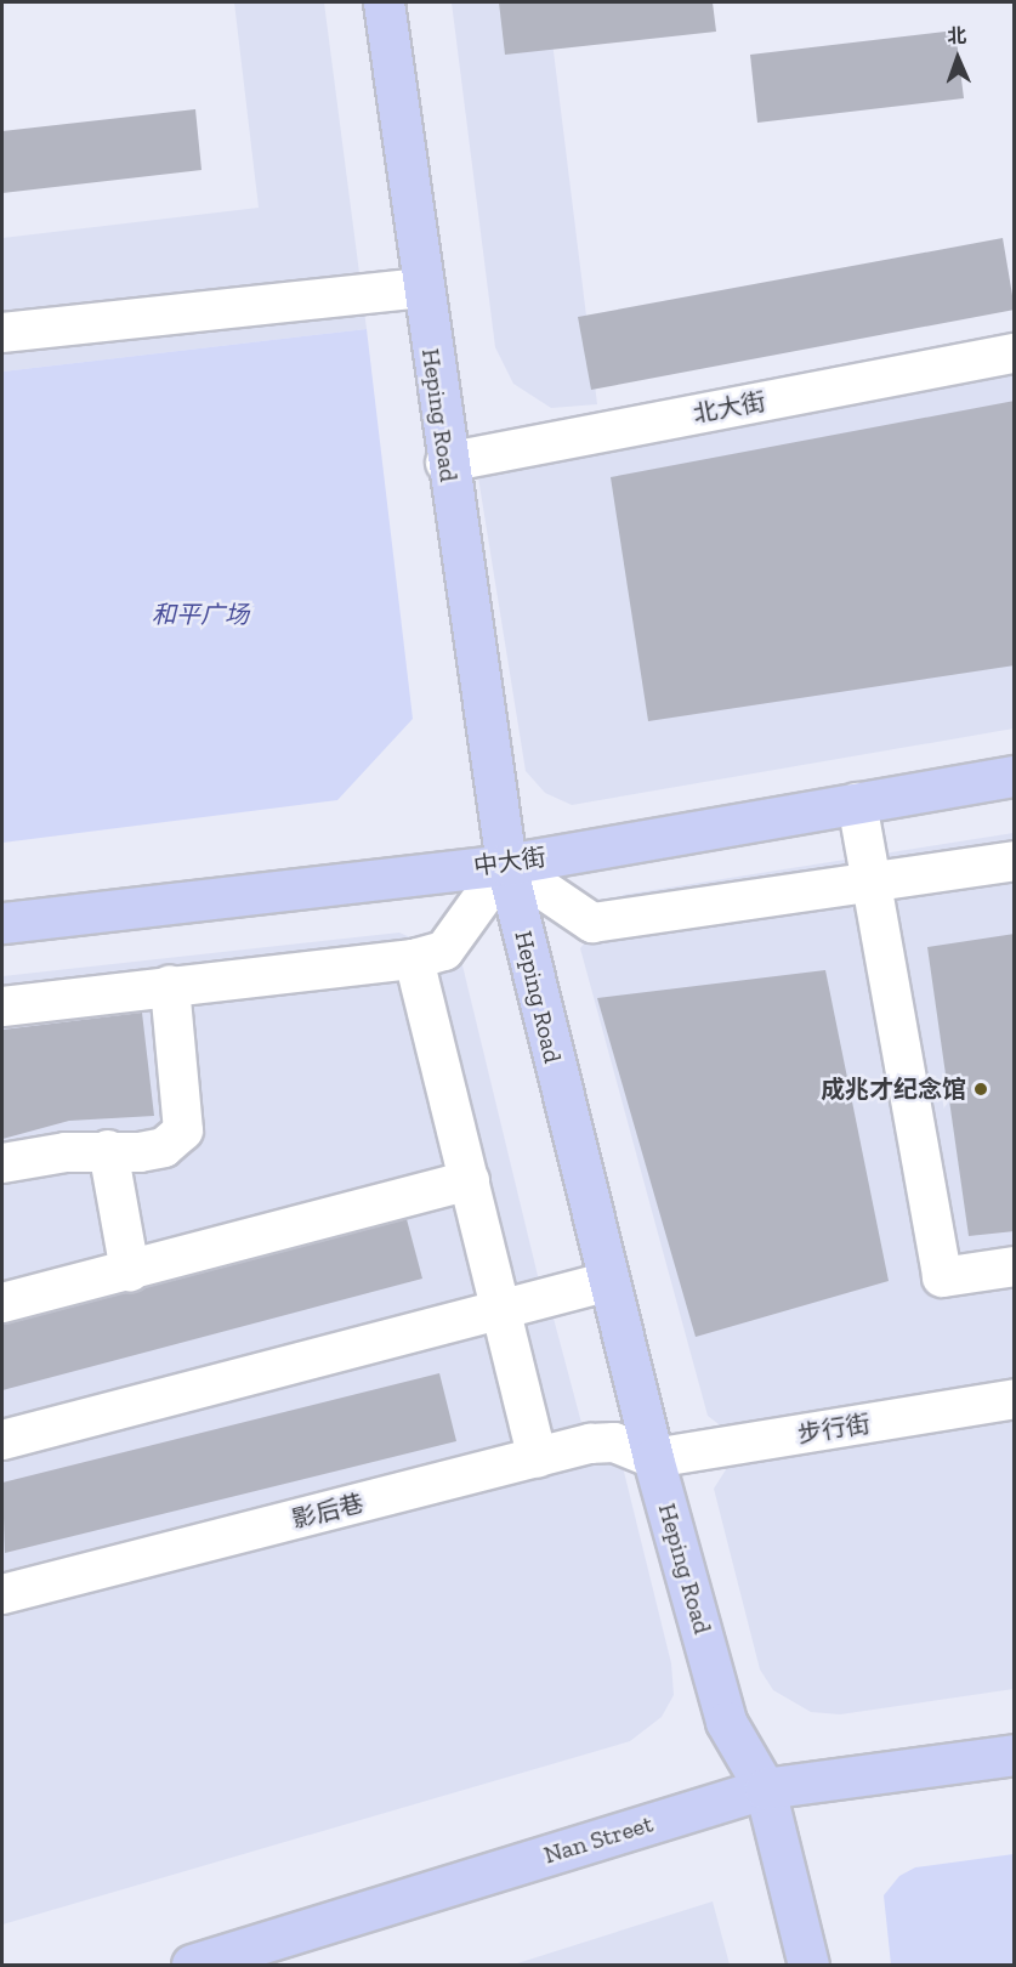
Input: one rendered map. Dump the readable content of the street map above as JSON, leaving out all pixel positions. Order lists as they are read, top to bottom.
{
  "streets": {
    "main road": ["Heping Road", "中大街", "Nan Street"],
    "street": ["北大街", "步行街", "影后巷"]
  },
  "crossings": [
    ["北大街", "Heping Road"],
    ["Heping Road", "中大街"],
    ["Heping Road", "步行街"],
    ["Heping Road", "影后巷"],
    ["Heping Road", "Nan Street"],
    ["步行街", "影后巷"]
  ],
  "parks": ["和平广场"],
  "places": ["成兆才纪念馆"],
  "north": "top"
}
